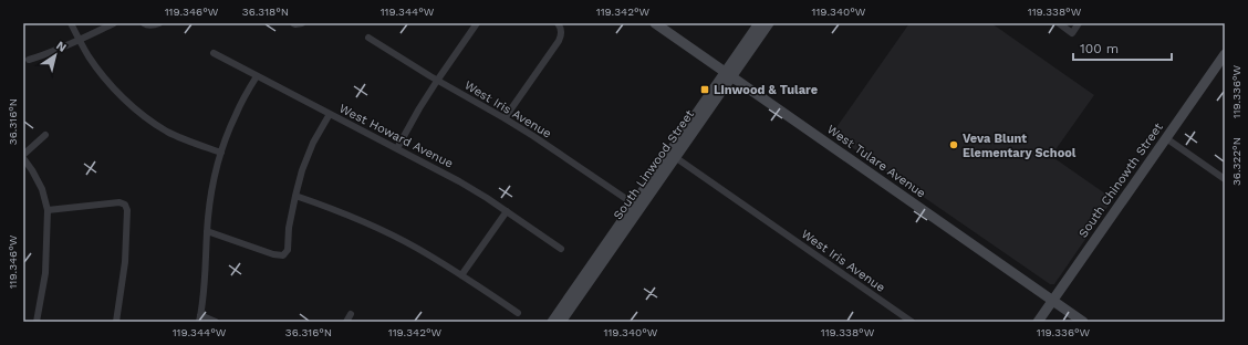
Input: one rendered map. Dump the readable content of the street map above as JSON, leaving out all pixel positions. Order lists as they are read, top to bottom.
{
  "streets": {
    "street": [
      "West Iris Avenue",
      "West Howard Avenue",
      "West Tulare Avenue",
      "South Linwood Street",
      "South Chinowth Street"
    ]
  },
  "crossings": [
    ["West Iris Avenue", "South Linwood Street"],
    ["West Tulare Avenue", "South Linwood Street"],
    ["West Tulare Avenue", "South Chinowth Street"]
  ],
  "places": {
    "transit": ["Linwood & Tulare"],
    "other": ["Veva Blunt Elementary School"]
  },
  "scale_bar": "100 m",
  "north": "top right",
  "coordinates": [
    "119.346°W",
    "36.318°N",
    "119.344°W",
    "119.342°W",
    "119.340°W",
    "119.338°W",
    "119.336°W",
    "36.316°N",
    "36.322°N"
  ]
}
